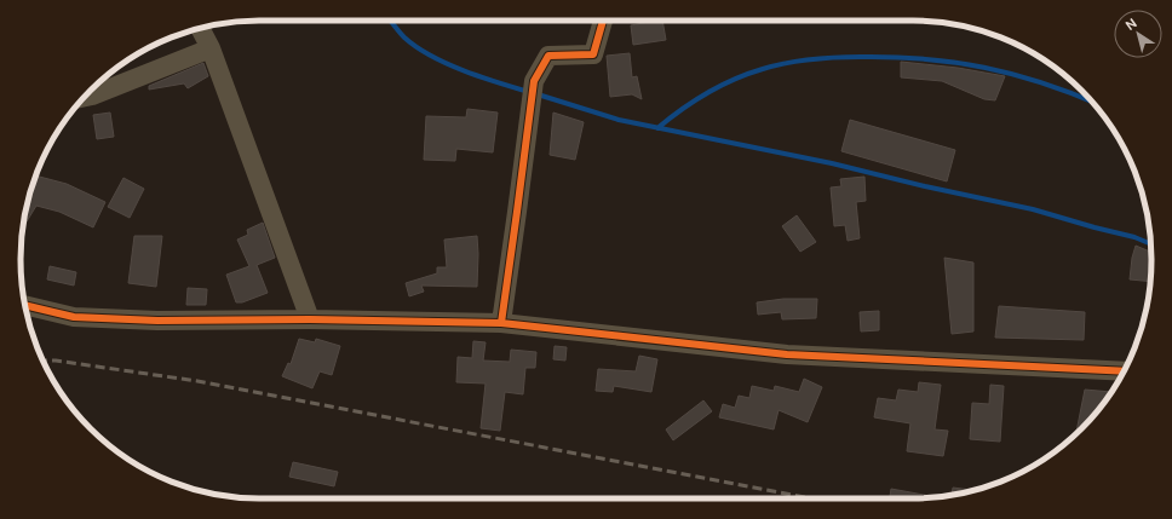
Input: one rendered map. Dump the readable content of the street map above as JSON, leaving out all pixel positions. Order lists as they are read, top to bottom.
{
  "north": "top left"
}
